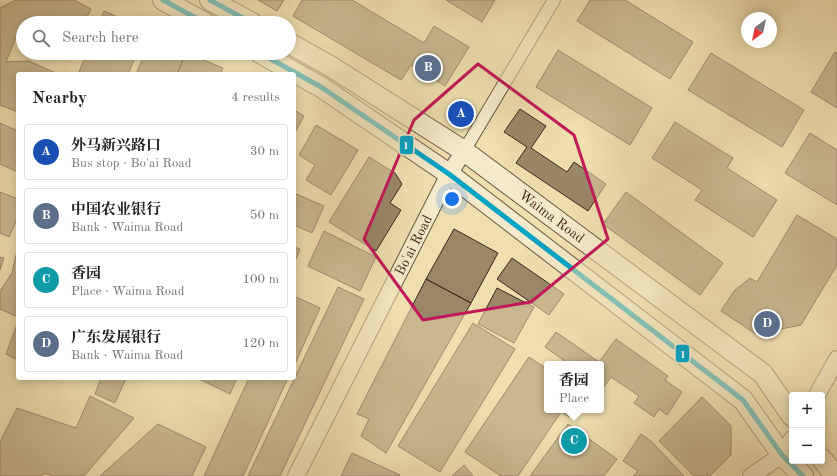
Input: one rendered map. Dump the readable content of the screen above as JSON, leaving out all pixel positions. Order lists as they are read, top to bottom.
{
  "streets": {
    "street": ["Waima Road", "Bo'ai Road"]
  },
  "crossings": [
    ["Waima Road", "Bo'ai Road"]
  ],
  "lines": ["transit line 1"],
  "north": "bottom left",
  "page": {
    "search": "Search here",
    "pins": [
      "B",
      "A",
      "D",
      "C"
    ],
    "heading": ["Nearby", "4 results"],
    "list": [
      {
        "mark": "A",
        "name": "外马新兴路口",
        "note": "Bus stop · Bo'ai Road",
        "value": "30 m"
      },
      {
        "mark": "B",
        "name": "中国农业银行",
        "note": "Bank · Waima Road",
        "value": "50 m"
      },
      {
        "mark": "C",
        "name": "香园",
        "note": "Place · Waima Road",
        "value": "100 m"
      },
      {
        "mark": "D",
        "name": "广东发展银行",
        "note": "Bank · Waima Road",
        "value": "120 m"
      }
    ],
    "popup": ["香园", "Place"],
    "map_buttons": ["+", "−"]
  }
}
